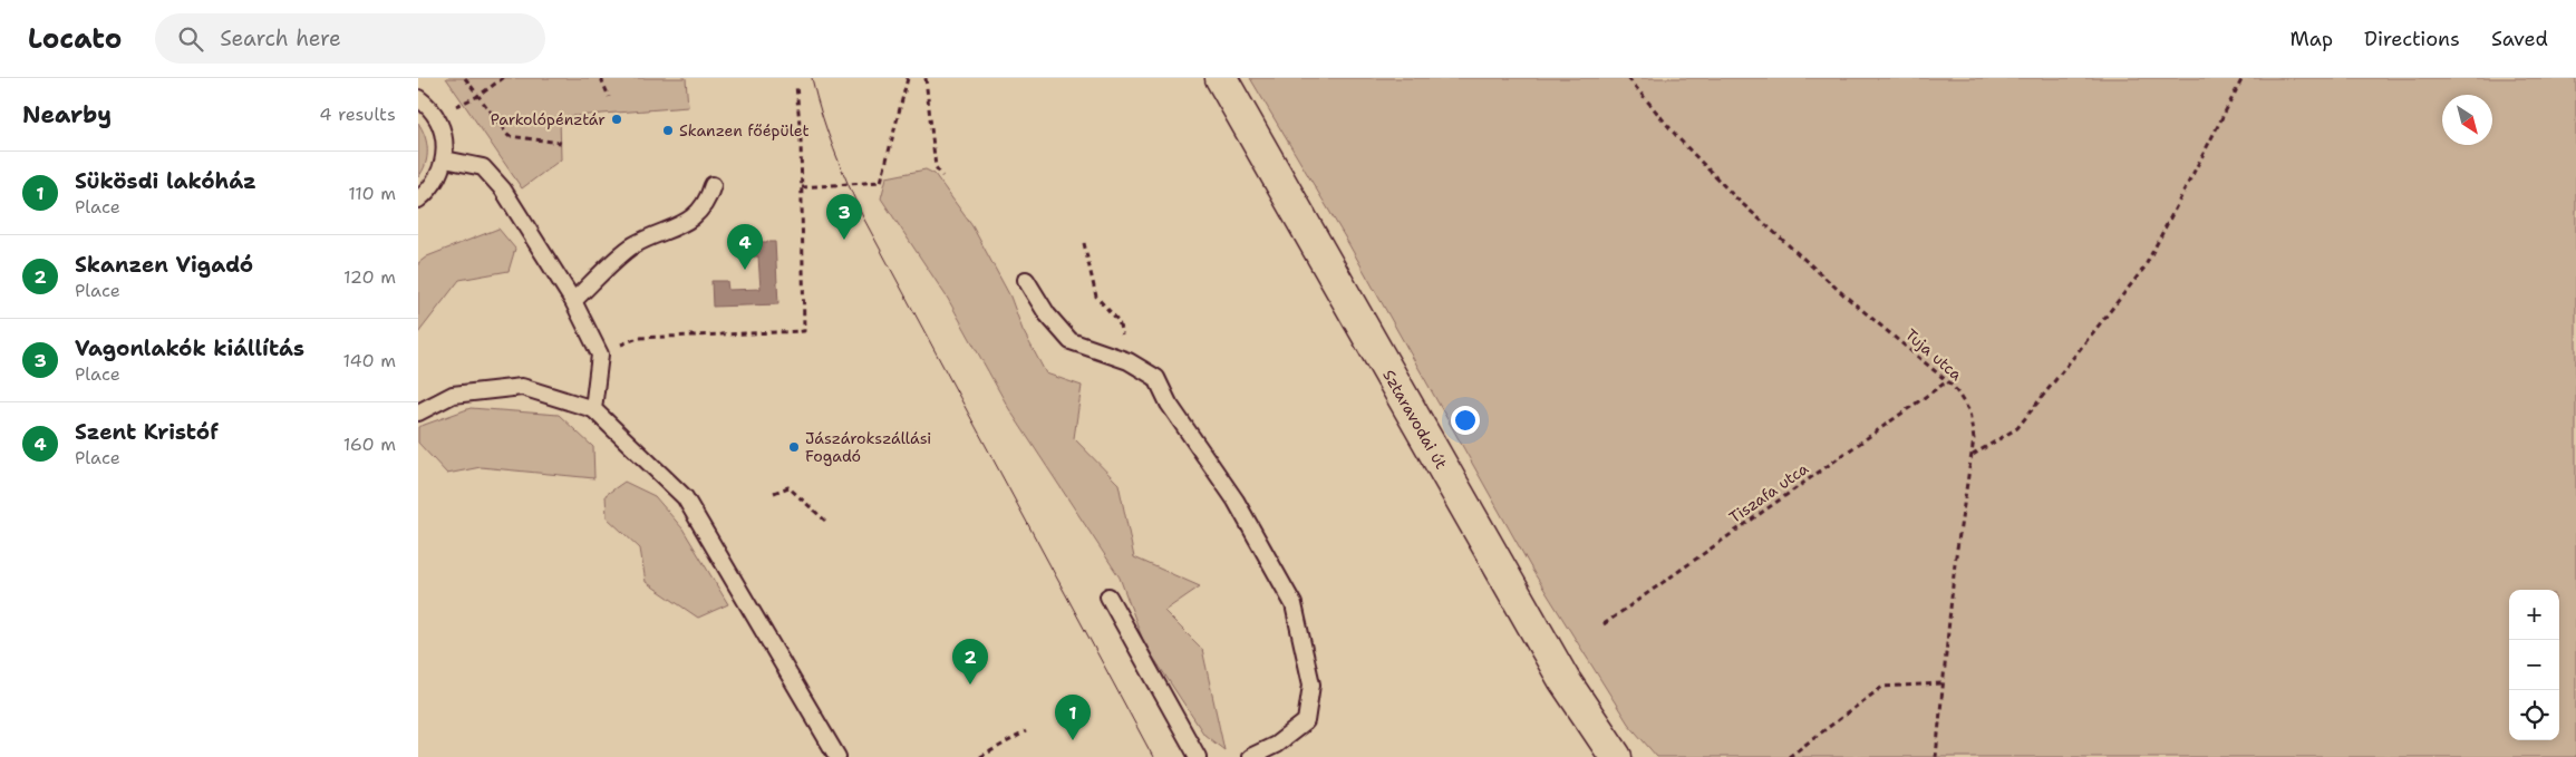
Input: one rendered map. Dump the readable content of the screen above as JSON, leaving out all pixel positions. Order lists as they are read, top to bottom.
{
  "streets": {
    "street": ["Sztaravodai út"],
    "path": ["Tuja utca", "Tiszafa utca"]
  },
  "crossings": [
    ["Tuja utca", "Tiszafa utca"]
  ],
  "places": ["Parkolópénztár", "Skanzen főépület", "Jászárokszállási Fogadó"],
  "north": "bottom right",
  "page": {
    "header": "Locato",
    "search": "Search here",
    "nav": ["Map", "Directions", "Saved"],
    "heading": ["Nearby", "4 results"],
    "list": [
      {
        "mark": "1",
        "name": "Sükösdi lakóház",
        "note": "Place",
        "value": "110 m"
      },
      {
        "mark": "2",
        "name": "Skanzen Vigadó",
        "note": "Place",
        "value": "120 m"
      },
      {
        "mark": "3",
        "name": "Vagonlakók kiállítás",
        "note": "Place",
        "value": "140 m"
      },
      {
        "mark": "4",
        "name": "Szent Kristóf",
        "note": "Place",
        "value": "160 m"
      }
    ],
    "pins": [
      "3",
      "4",
      "2",
      "1"
    ],
    "map_buttons": ["+", "−"]
  }
}
